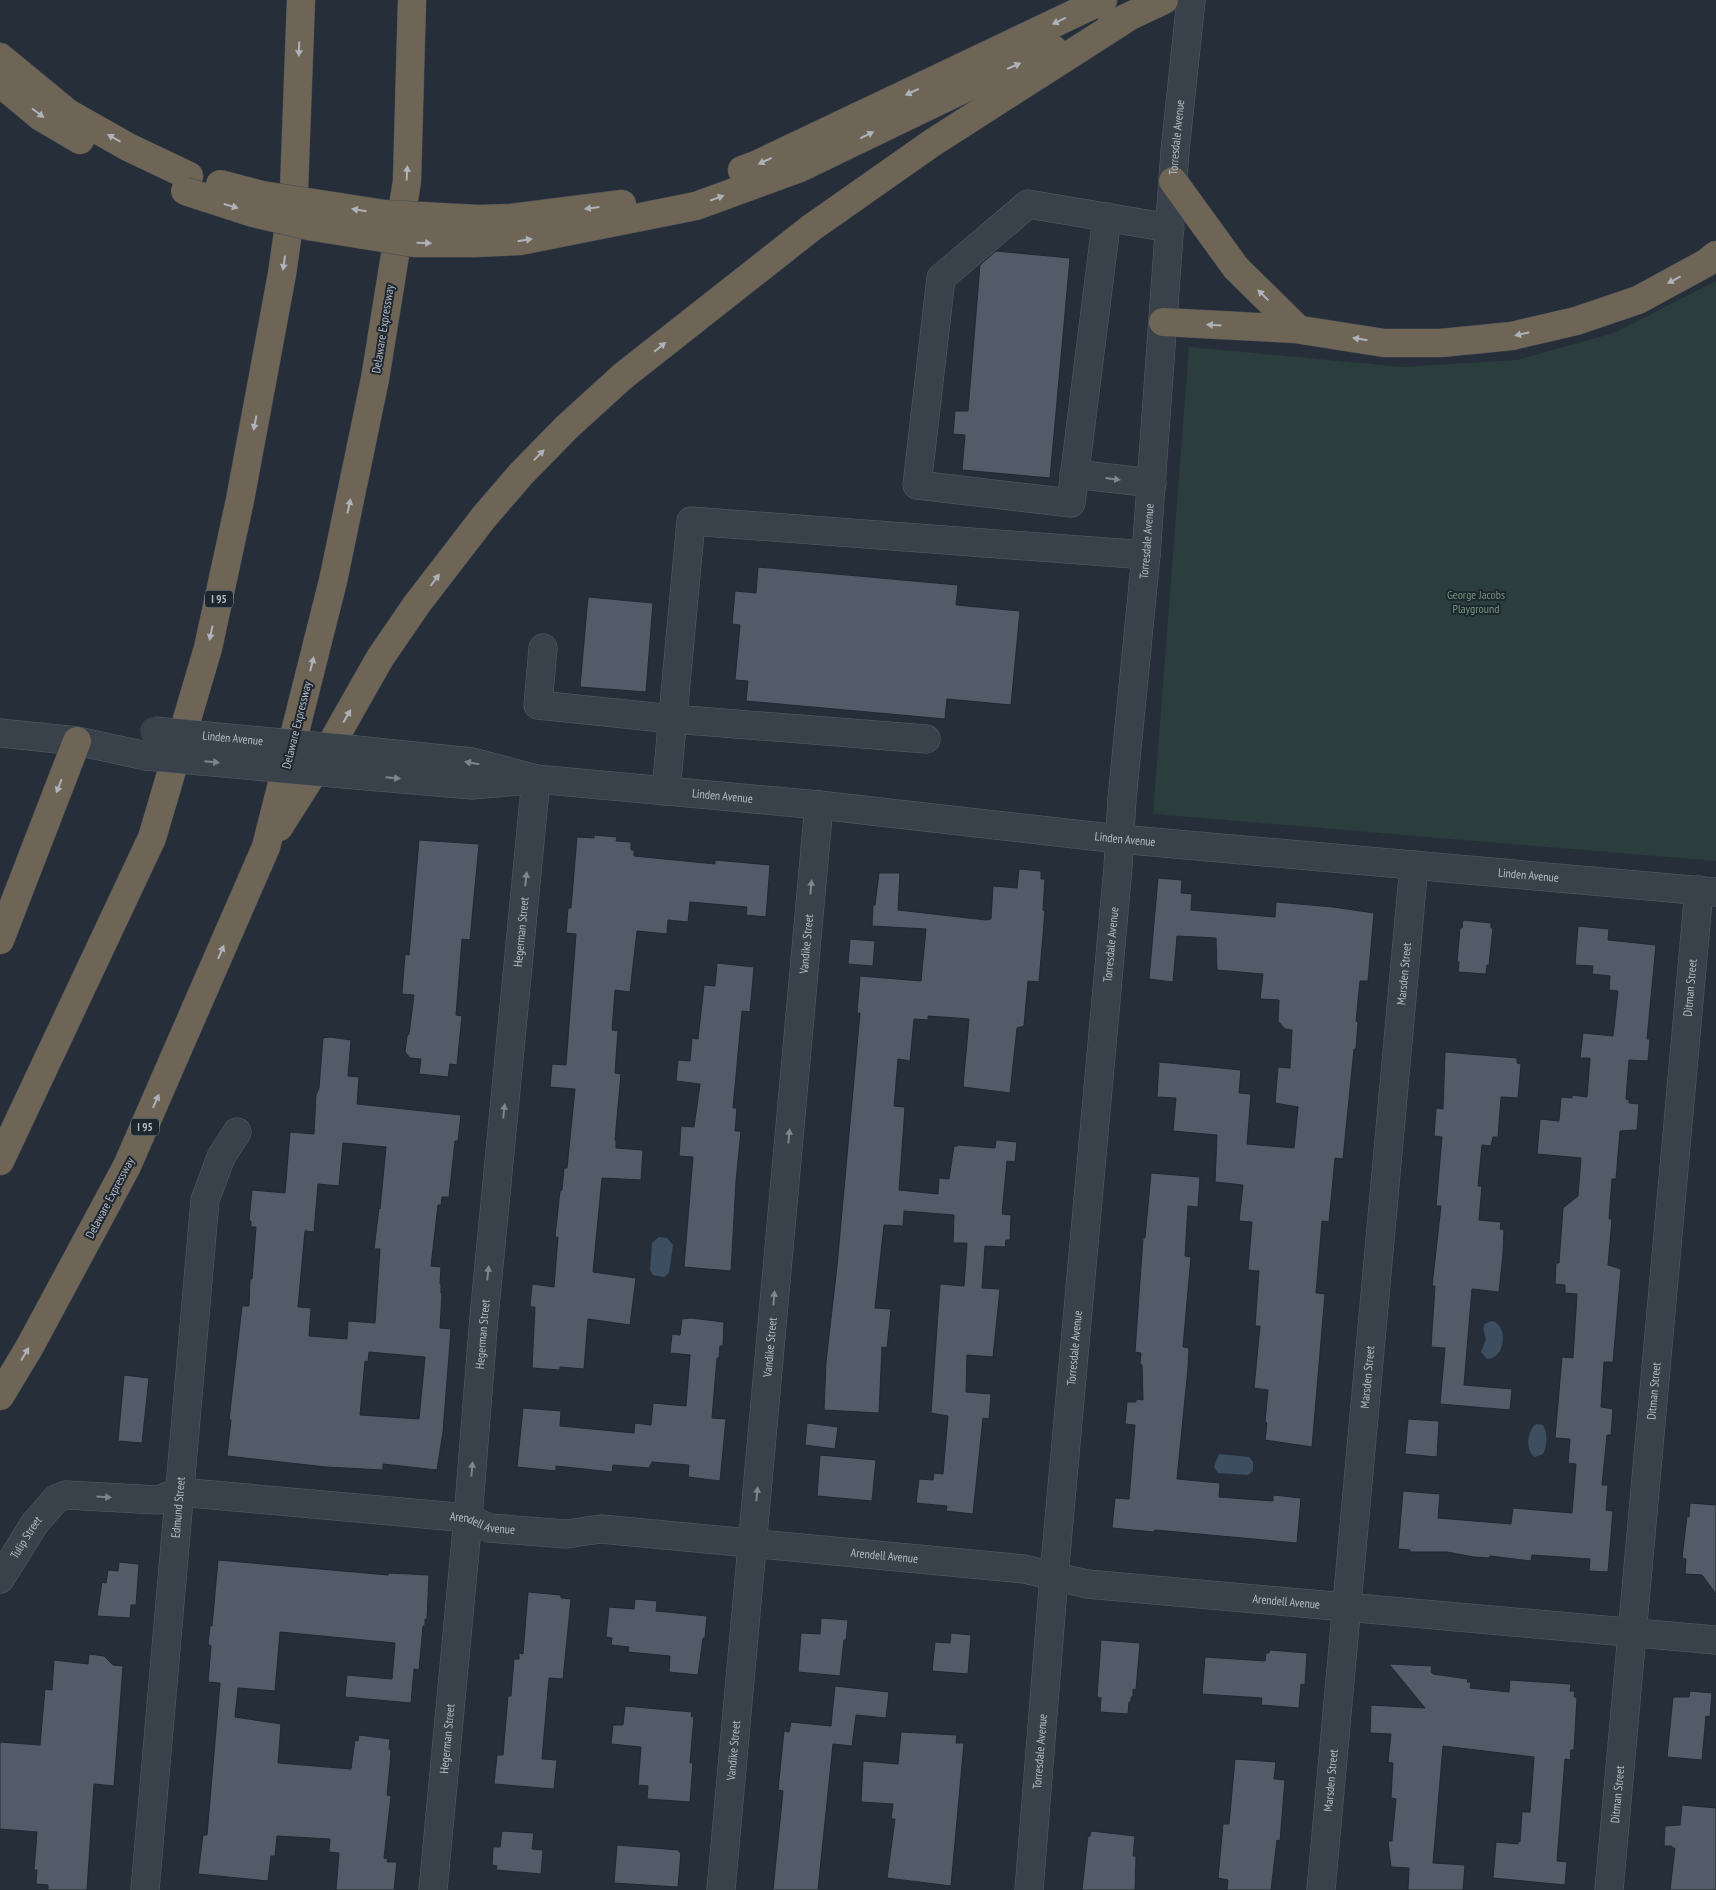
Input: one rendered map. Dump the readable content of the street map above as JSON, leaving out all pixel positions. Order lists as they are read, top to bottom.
{
  "streets": {
    "highway": ["Delaware Expressway", "I 95"],
    "street": [
      "Torresdale Avenue",
      "Linden Avenue",
      "Hegerman Street",
      "Vandike Street",
      "Marsden Street",
      "Ditman Street",
      "Edmund Street",
      "Arendell Avenue",
      "Tulip Street"
    ]
  },
  "crossings": [
    ["Torresdale Avenue", "Linden Avenue"],
    ["Torresdale Avenue", "Arendell Avenue"],
    ["Linden Avenue", "Hegerman Street"],
    ["Linden Avenue", "Vandike Street"],
    ["Linden Avenue", "Marsden Street"],
    ["Linden Avenue", "Ditman Street"],
    ["Hegerman Street", "Arendell Avenue"],
    ["Vandike Street", "Arendell Avenue"],
    ["Marsden Street", "Arendell Avenue"],
    ["Ditman Street", "Arendell Avenue"],
    ["Edmund Street", "Arendell Avenue"],
    ["Arendell Avenue", "Tulip Street"]
  ],
  "one_way": ["Hegerman Street", "Vandike Street"],
  "parks": ["George Jacobs Playground"]
}
